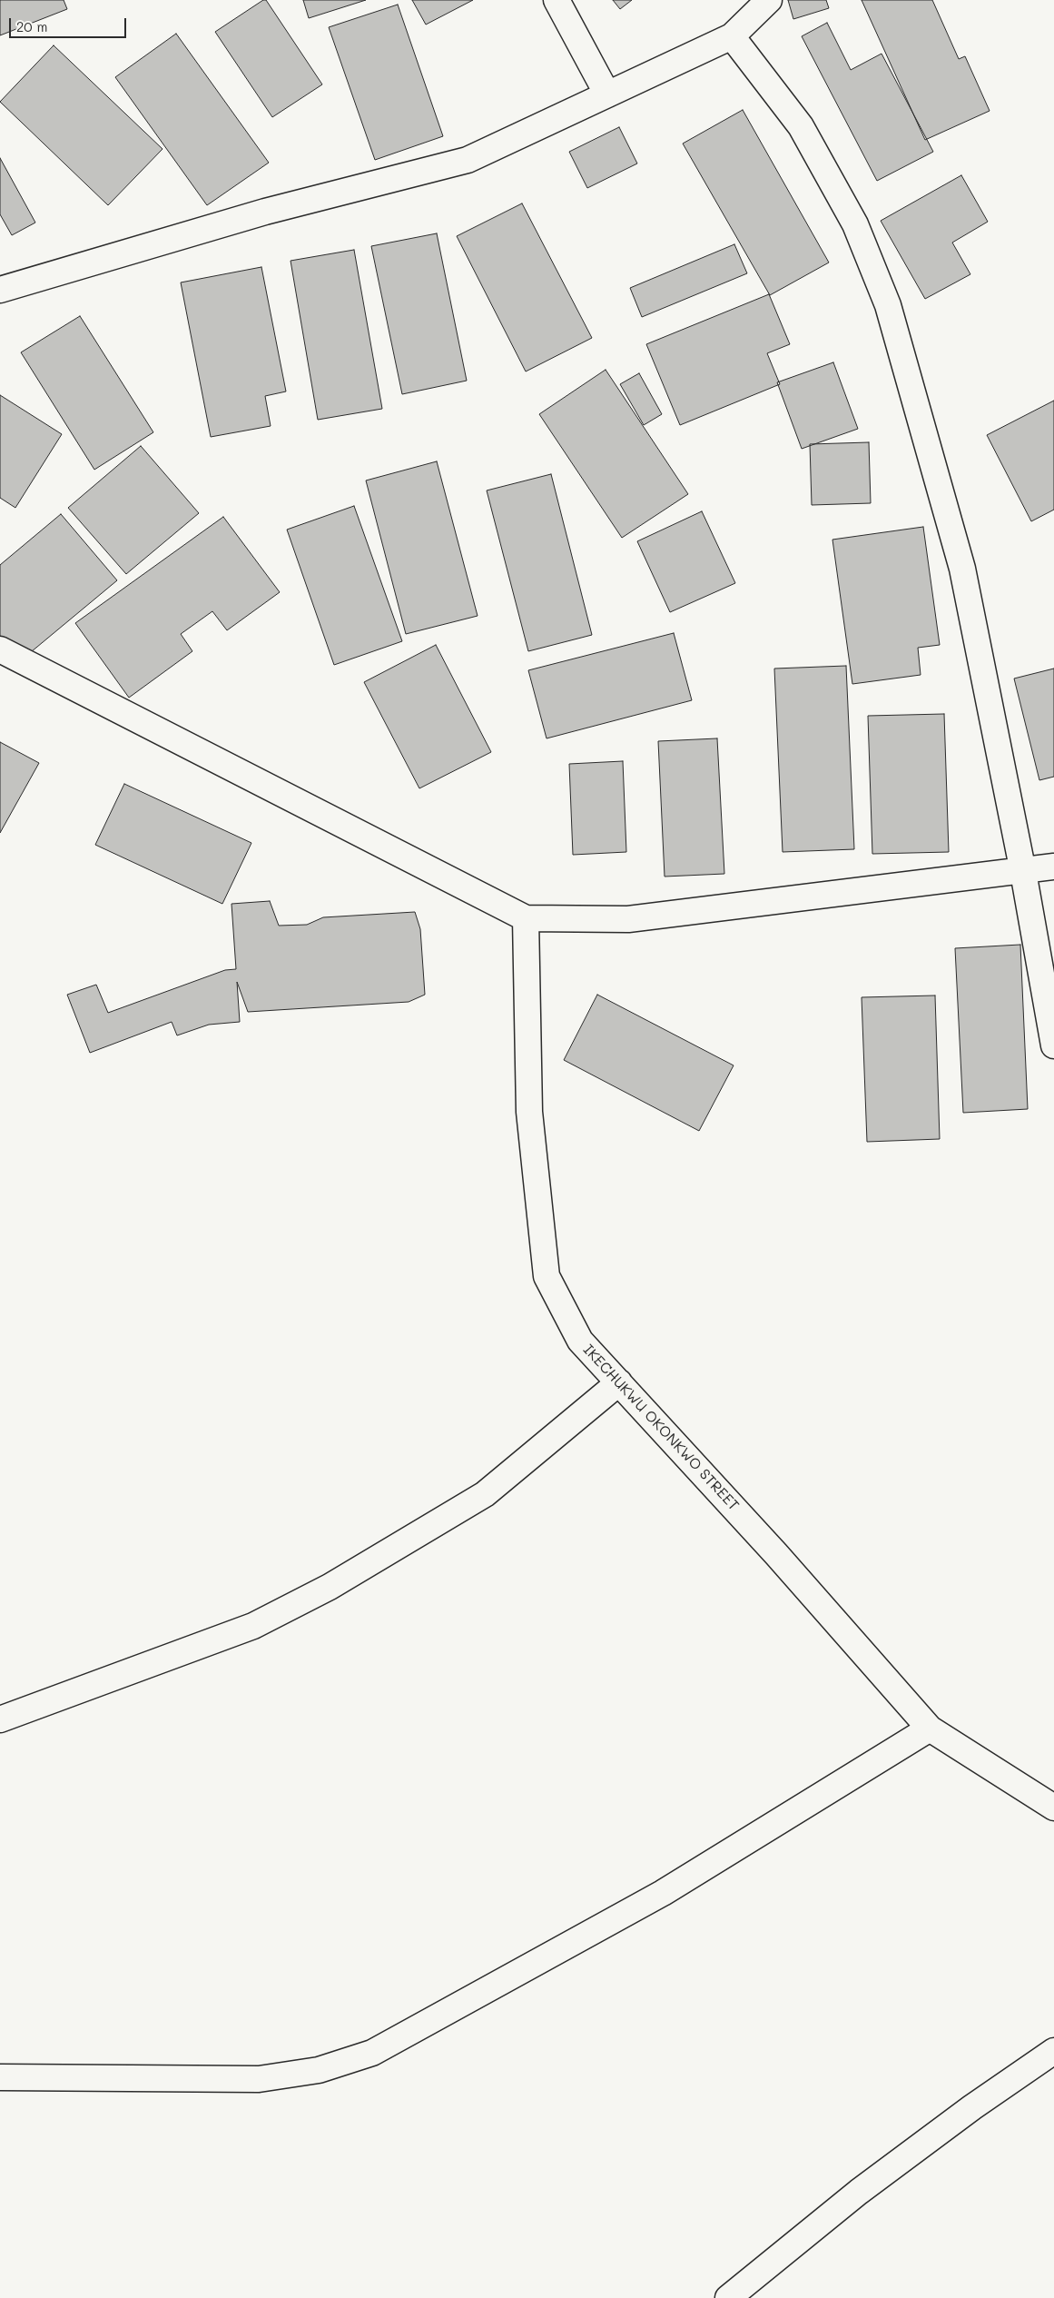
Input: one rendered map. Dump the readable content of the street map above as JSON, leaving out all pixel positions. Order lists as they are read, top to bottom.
{
  "streets": {
    "street": ["IKECHUKWU OKONKWO STREET"]
  },
  "scale_bar": "20 m"
}
